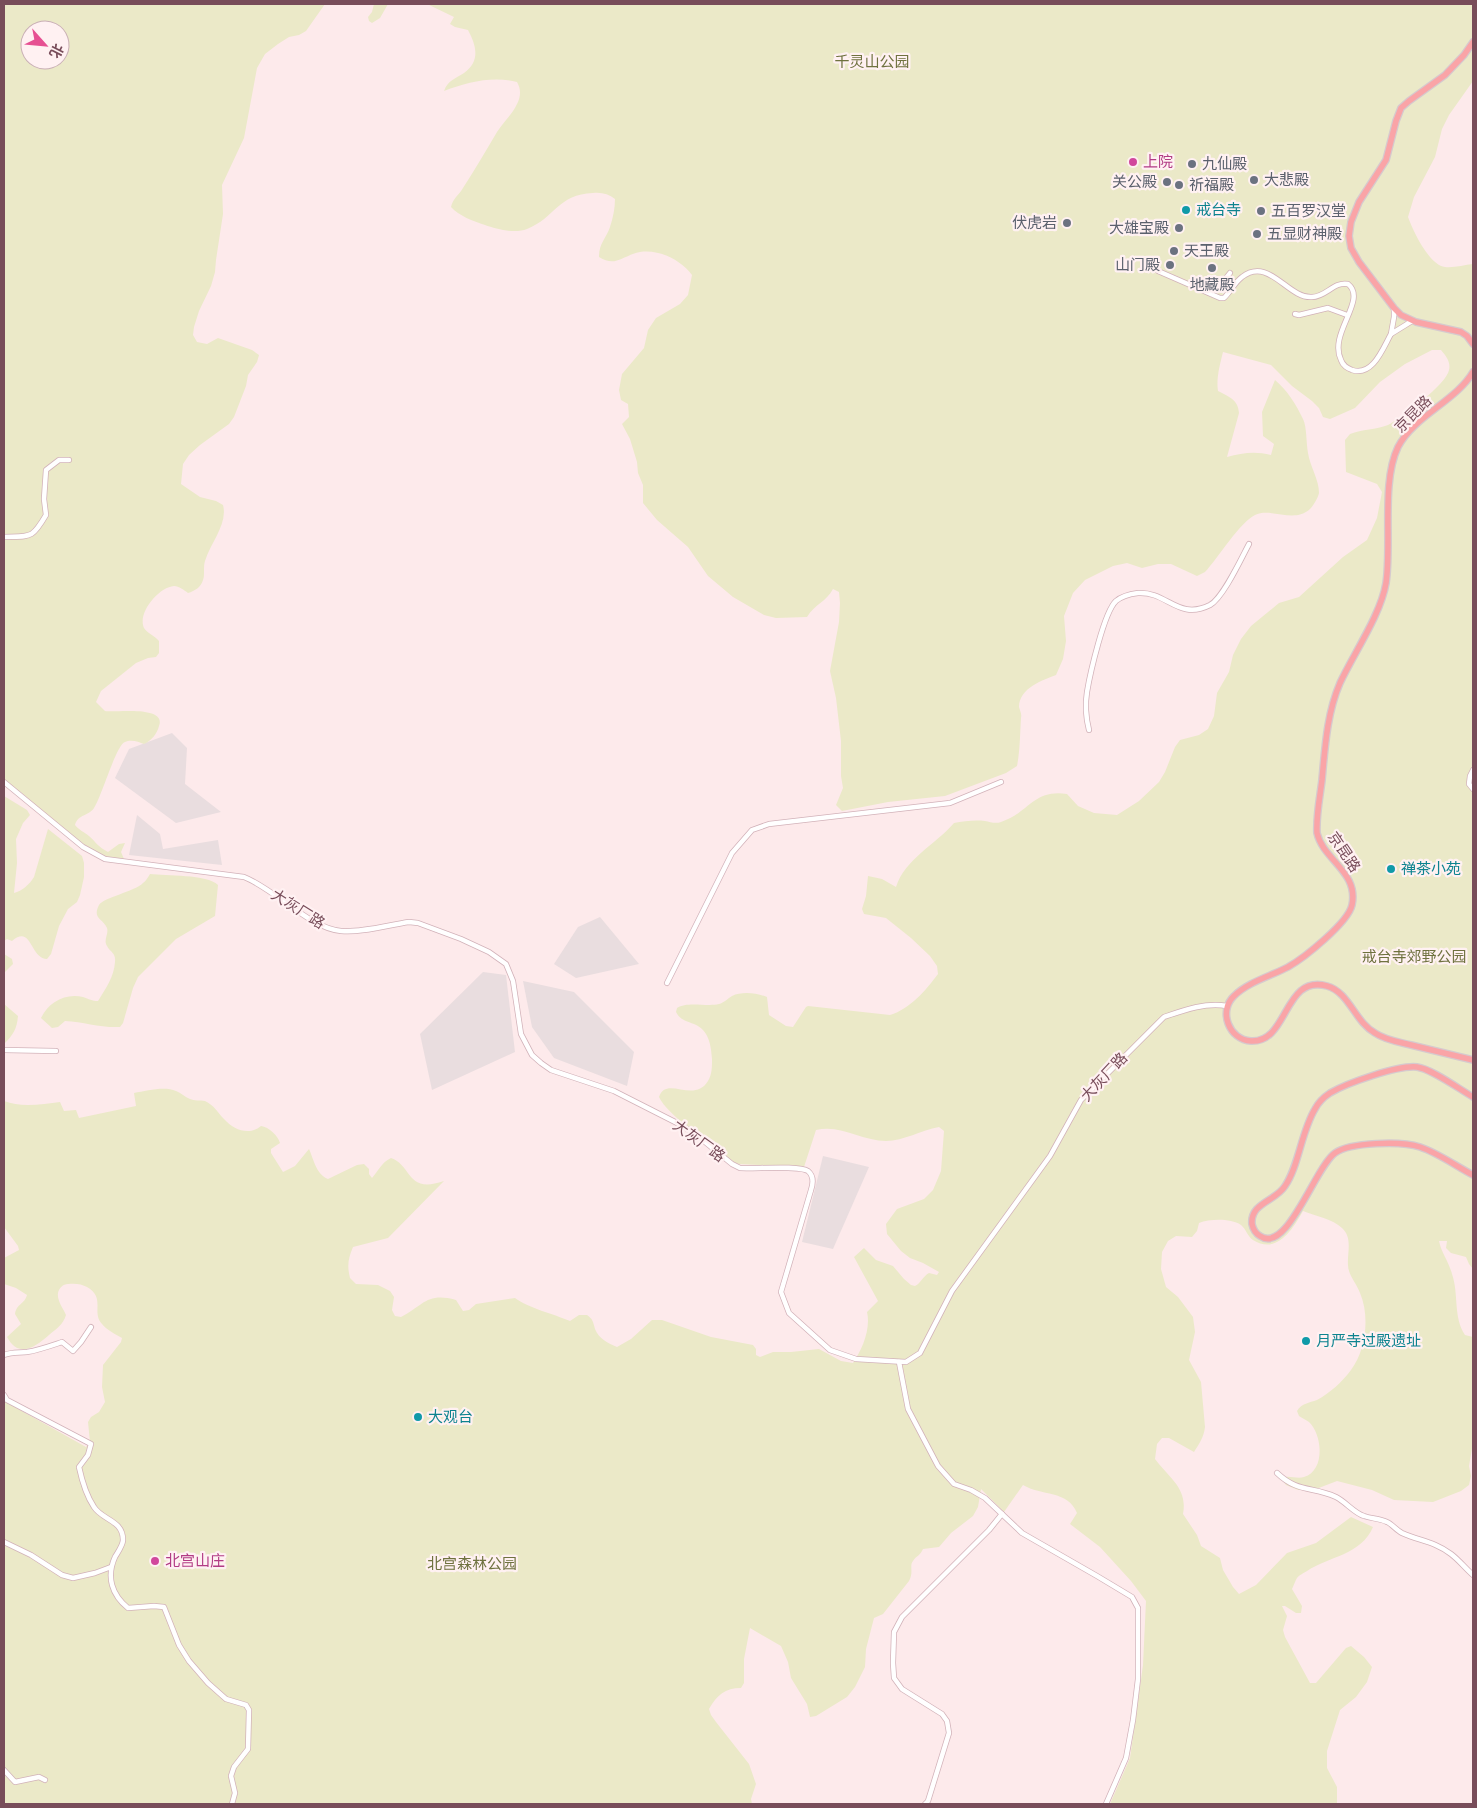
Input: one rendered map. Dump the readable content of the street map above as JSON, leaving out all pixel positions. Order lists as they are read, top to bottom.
{
  "streets": {
    "main road": ["京昆路"],
    "street": ["大灰厂路"]
  },
  "crossings": [
    ["京昆路", "大灰厂路"]
  ],
  "parks": ["千灵山公园", "戒台寺郊野公园", "北宫森林公园"],
  "places": [
    "上院",
    "九仙殿",
    "大悲殿",
    "关公殿",
    "祈福殿",
    "戒台寺",
    "五百罗汉堂",
    "伏虎岩",
    "大雄宝殿",
    "五显财神殿",
    "天王殿",
    "山门殿",
    "地藏殿",
    "禅茶小苑",
    "月严寺过殿遗址",
    "大观台",
    "北宫山庄"
  ],
  "north": "bottom right"
}
